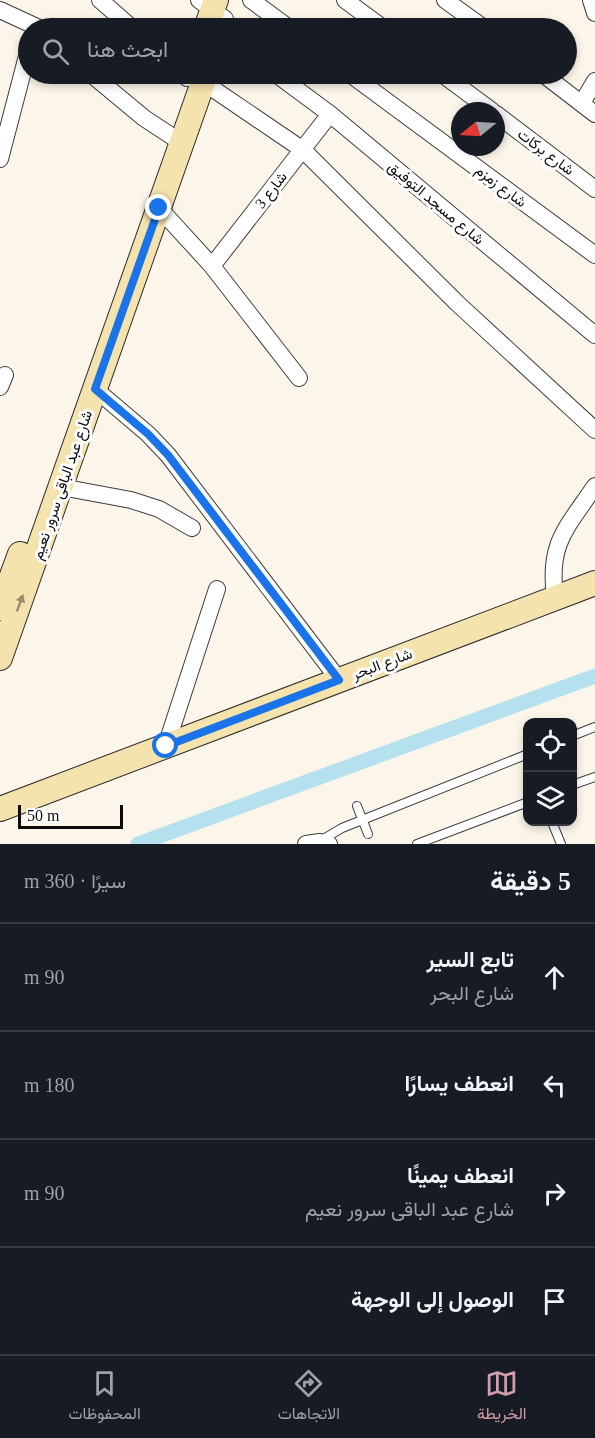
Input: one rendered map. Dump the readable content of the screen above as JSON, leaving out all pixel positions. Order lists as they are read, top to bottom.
{
  "streets": {
    "street": [
      "شارع بركات",
      "شارع زمزم",
      "شارع 3",
      "شارع مسجد التوفيق",
      "شارع عبد الباقى سرور نعيم",
      "شارع البحر"
    ]
  },
  "crossings": [
    ["شارع 3", "شارع مسجد التوفيق"]
  ],
  "scale_bar": "50 m",
  "north": "left",
  "page": {
    "search": "ابحث هنا",
    "scale": "50 m",
    "heading": ["5 دقيقة", "سيرًا · 360 m"],
    "list": [
      ["تابع السير", "شارع البحر", "90 m"],
      ["انعطف يسارًا", "180 m"],
      ["انعطف يمينًا", "شارع عبد الباقى سرور نعيم", "90 m"],
      "الوصول إلى الوجهة"
    ],
    "nav": ["الخريطة", "الاتجاهات", "المحفوظات"]
  }
}
